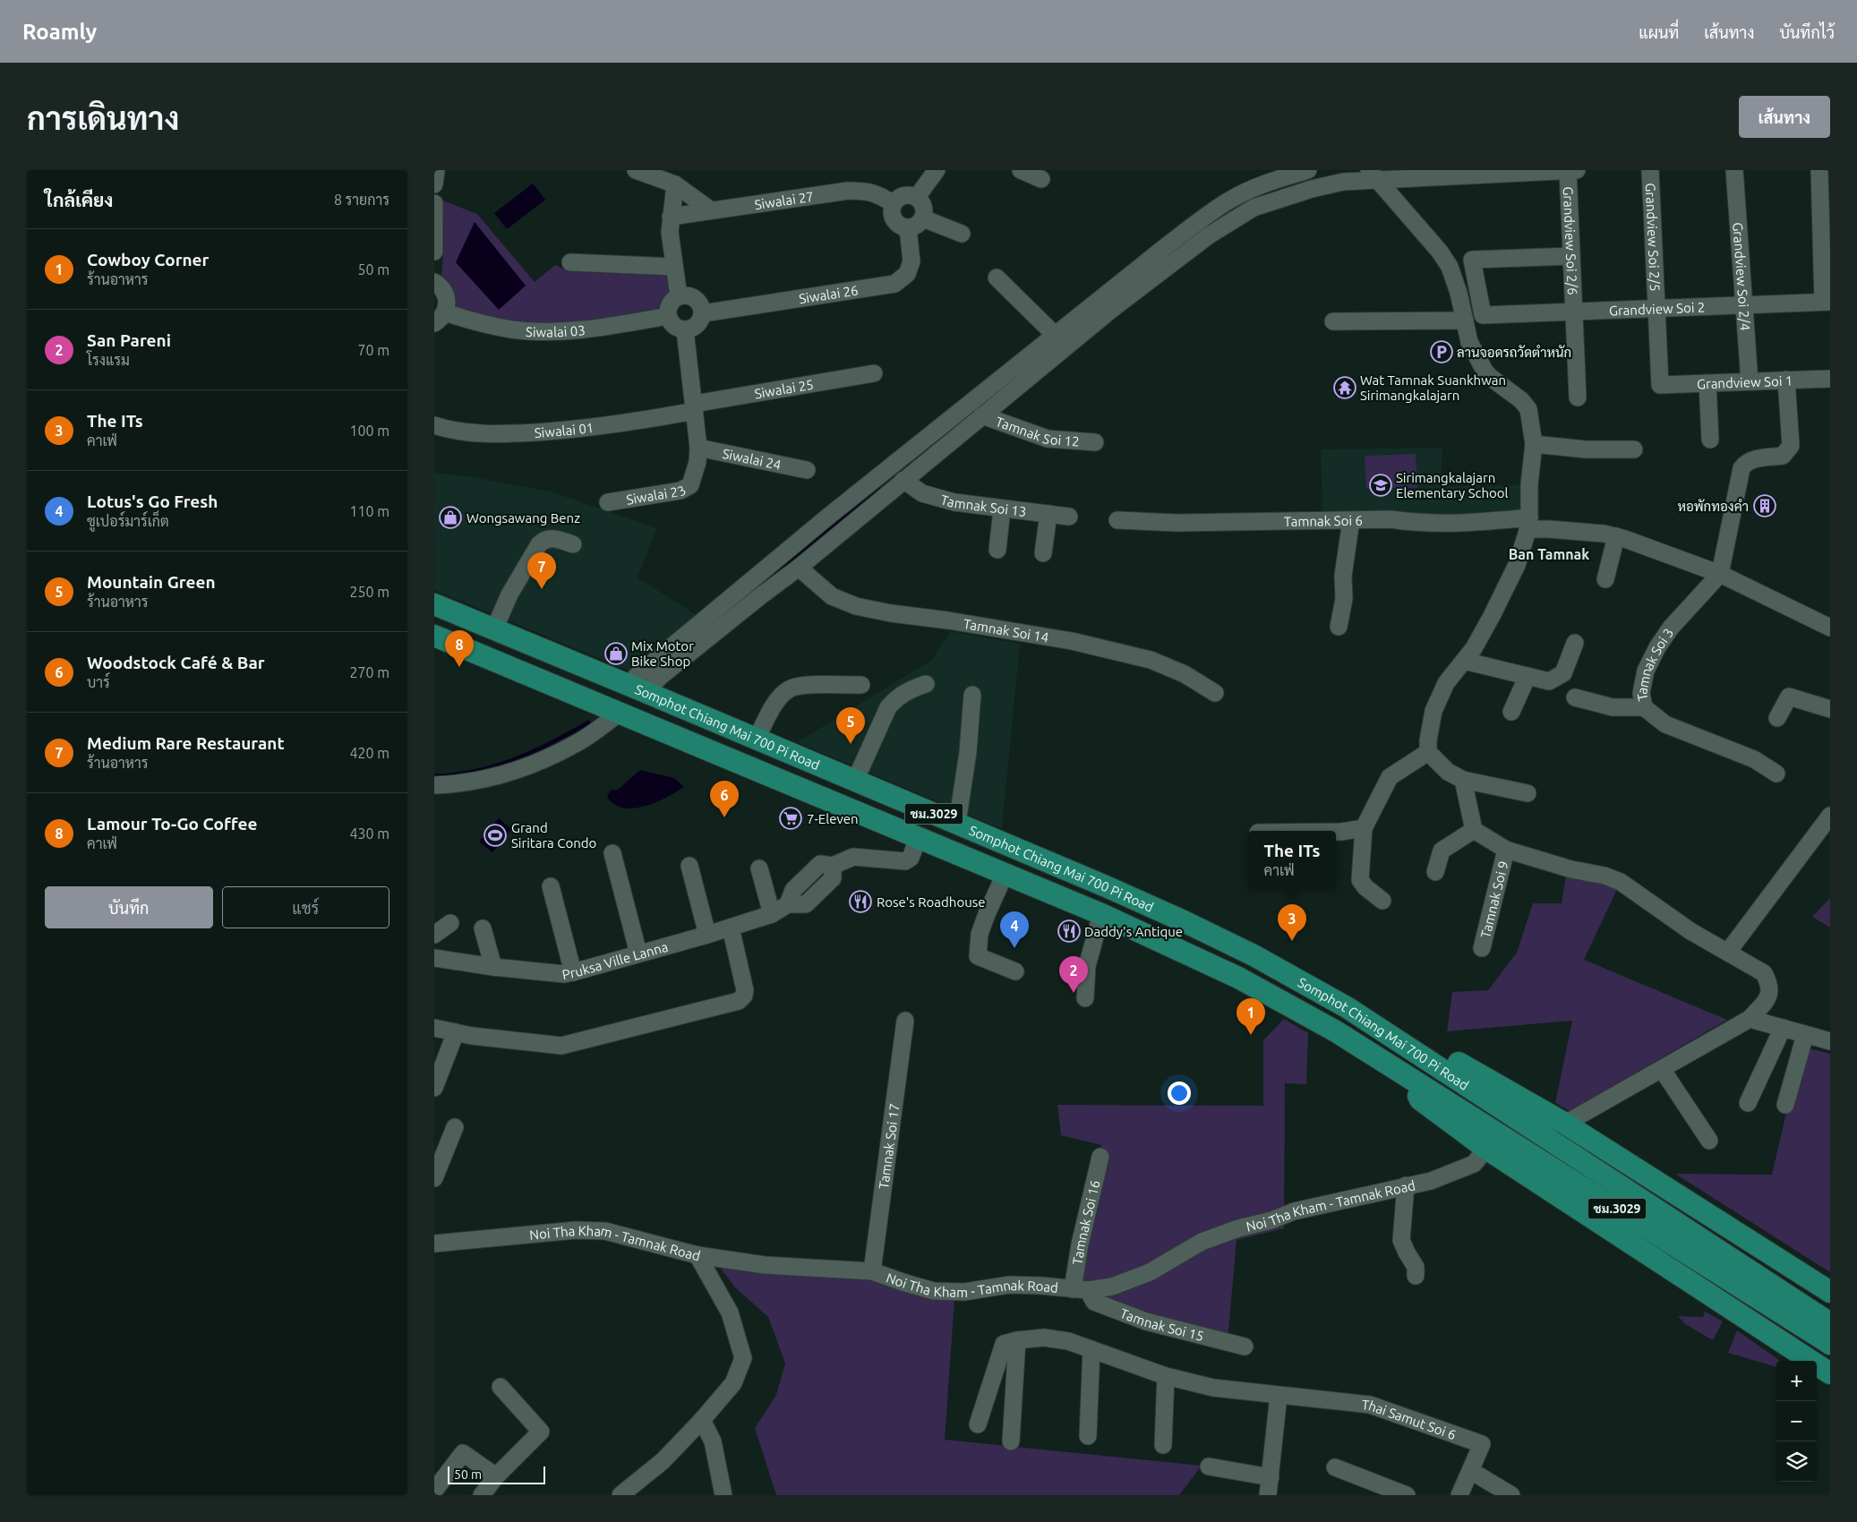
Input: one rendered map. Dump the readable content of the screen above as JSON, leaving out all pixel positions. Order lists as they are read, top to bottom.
{
  "streets": {
    "main road": ["Somphot Chiang Mai 700 Pi Road", "ชม.3029"],
    "street": [
      "Siwalai 27",
      "Grandview Soi 2/5",
      "Grandview Soi 2/6",
      "Grandview Soi 2/4",
      "Siwalai 26",
      "Grandview Soi 2",
      "Siwalai 03",
      "Grandview Soi 1",
      "Siwalai 25",
      "Siwalai 01",
      "Tamnak Soi 12",
      "Siwalai 24",
      "Siwalai 23",
      "Tamnak Soi 13",
      "Tamnak Soi 6",
      "Tamnak Soi 14",
      "Tamnak Soi 3",
      "Tamnak Soi 9",
      "Pruksa Ville Lanna",
      "Tamnak Soi 17",
      "Noi Tha Kham - Tamnak Road",
      "Tamnak Soi 16",
      "Tamnak Soi 15",
      "Thai Samut Soi 6"
    ]
  },
  "crossings": [
    ["Siwalai 27", "Siwalai 26"],
    ["Grandview Soi 2/5", "Grandview Soi 2"],
    ["Grandview Soi 2/5", "Grandview Soi 1"],
    ["Grandview Soi 2/6", "Grandview Soi 2"],
    ["Grandview Soi 2/4", "Grandview Soi 2"],
    ["Grandview Soi 2/4", "Grandview Soi 1"],
    ["Siwalai 26", "Siwalai 03"],
    ["Siwalai 25", "Siwalai 01"],
    ["Siwalai 24", "Siwalai 23"],
    ["Tamnak Soi 6", "Tamnak Soi 3"],
    ["Somphot Chiang Mai 700 Pi Road", "Pruksa Ville Lanna"],
    ["Tamnak Soi 17", "Noi Tha Kham - Tamnak Road"],
    ["Noi Tha Kham - Tamnak Road", "Tamnak Soi 16"],
    ["Noi Tha Kham - Tamnak Road", "Tamnak Soi 15"],
    ["Tamnak Soi 16", "Tamnak Soi 15"]
  ],
  "districts": ["Ban Tamnak"],
  "places": {
    "parking": ["ลานจอดรถวัดตำหนัก"],
    "temple": ["Wat Tamnak Suankhwan Sirimangkalajarn"],
    "school or university": ["Sirimangkalajarn Elementary School"],
    "building": ["หอพักทองคำ"],
    "shop": ["Wongsawang Benz", "Mix Motor Bike Shop"],
    "supermarket": ["7-Eleven"],
    "sports": ["Grand Siritara Condo"],
    "restaurant": ["Rose's Roadhouse", "Daddy's Antique"]
  },
  "scale_bar": "50 m",
  "page": {
    "header": "Roamly",
    "nav": ["แผนที่", "เส้นทาง", "บันทึกไว้"],
    "buttons": [
      "เส้นทาง",
      ["บันทึก", "แชร์"]
    ],
    "title": "การเดินทาง",
    "heading": ["ใกล้เคียง", "8 รายการ"],
    "list": [
      {
        "mark": "1",
        "name": "Cowboy Corner",
        "note": "ร้านอาหาร",
        "value": "50 m"
      },
      {
        "mark": "2",
        "name": "San Pareni",
        "note": "โรงแรม",
        "value": "70 m"
      },
      {
        "mark": "3",
        "name": "The ITs",
        "note": "คาเฟ่",
        "value": "100 m"
      },
      {
        "mark": "4",
        "name": "Lotus's Go Fresh",
        "note": "ซูเปอร์มาร์เก็ต",
        "value": "110 m"
      },
      {
        "mark": "5",
        "name": "Mountain Green",
        "note": "ร้านอาหาร",
        "value": "250 m"
      },
      {
        "mark": "6",
        "name": "Woodstock Café & Bar",
        "note": "บาร์",
        "value": "270 m"
      },
      {
        "mark": "7",
        "name": "Medium Rare Restaurant",
        "note": "ร้านอาหาร",
        "value": "420 m"
      },
      {
        "mark": "8",
        "name": "Lamour To-Go Coffee",
        "note": "คาเฟ่",
        "value": "430 m"
      }
    ],
    "pins": [
      "7",
      "8",
      "5",
      "6",
      "3",
      "4",
      "2",
      "1"
    ],
    "popup": ["The ITs", "คาเฟ่"],
    "map_buttons": ["+", "−"],
    "scale": "50 m"
  }
}
